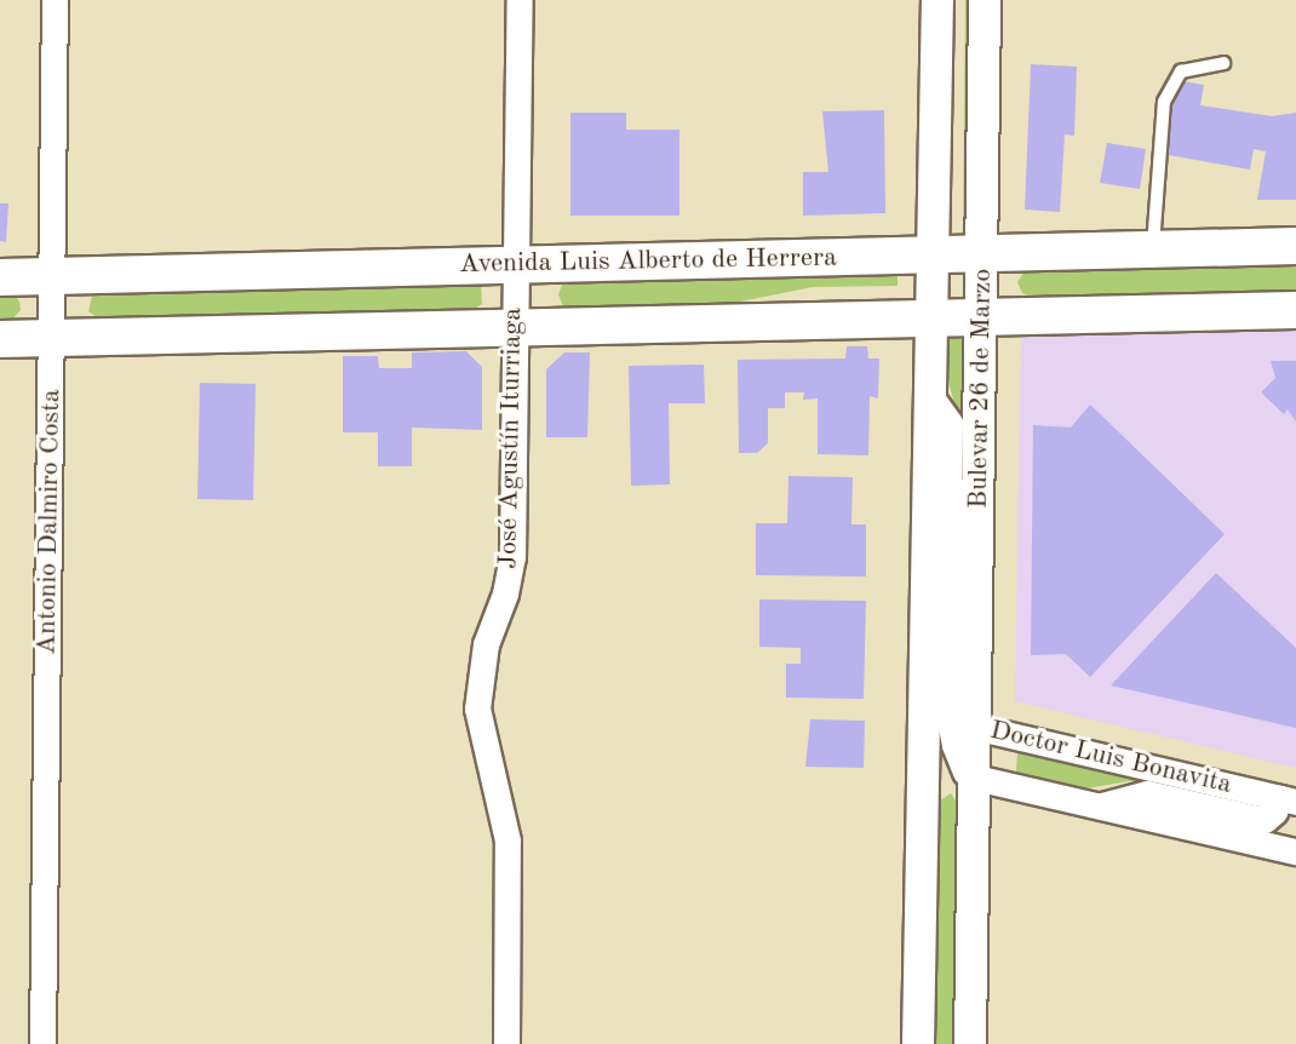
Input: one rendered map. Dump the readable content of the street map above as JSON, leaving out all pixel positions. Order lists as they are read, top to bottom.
{
  "streets": {
    "main road": ["Avenida Luis Alberto de Herrera"],
    "street": [
      "Bulevar 26 de Marzo",
      "José Agustín Iturriaga",
      "Antonio Dalmiro Costa",
      "Doctor Luis Bonavita"
    ]
  },
  "crossings": [
    ["Avenida Luis Alberto de Herrera", "Bulevar 26 de Marzo"],
    ["Avenida Luis Alberto de Herrera", "José Agustín Iturriaga"],
    ["Avenida Luis Alberto de Herrera", "Antonio Dalmiro Costa"],
    ["Bulevar 26 de Marzo", "Doctor Luis Bonavita"]
  ]
}
